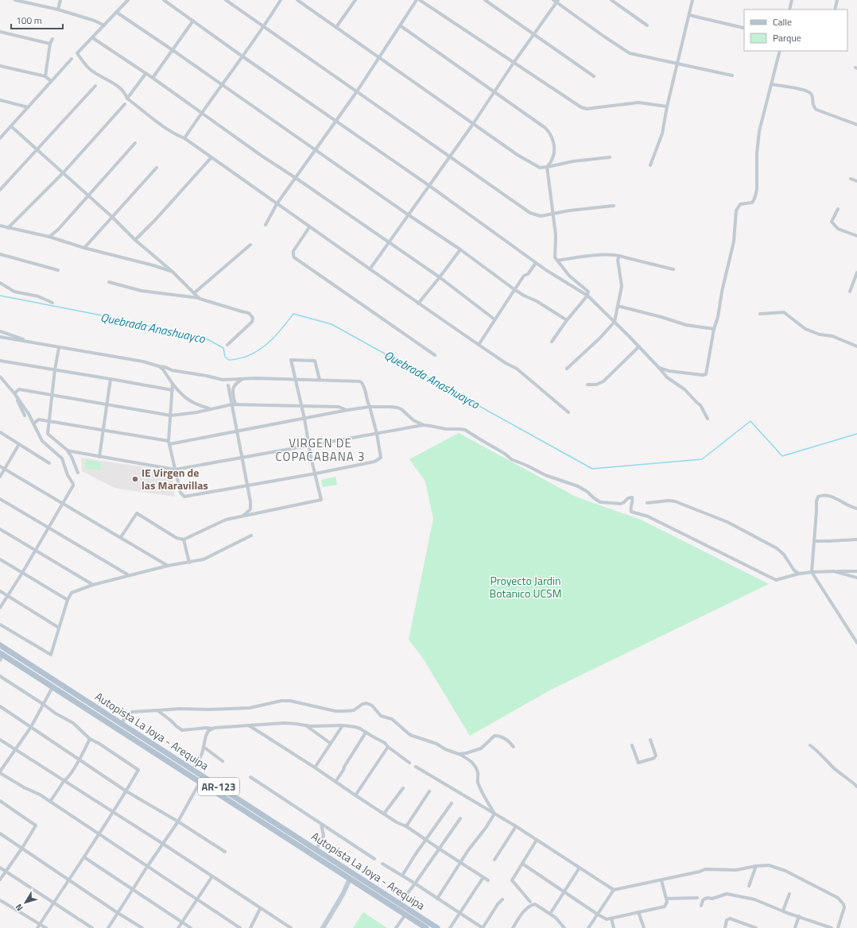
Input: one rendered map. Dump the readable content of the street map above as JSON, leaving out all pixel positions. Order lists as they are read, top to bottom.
{
  "streets": {
    "main road": ["Autopista La Joya - Arequipa", "AR-123"]
  },
  "districts": ["VIRGEN DE COPACABANA 3"],
  "water": ["Quebrada Anashuayco"],
  "parks": ["Proyecto Jardin Botanico UCSM"],
  "places": ["IE Virgen de las Maravillas"],
  "legend": ["Calle", "Parque"],
  "scale_bar": "100 m",
  "north": "bottom left"
}
